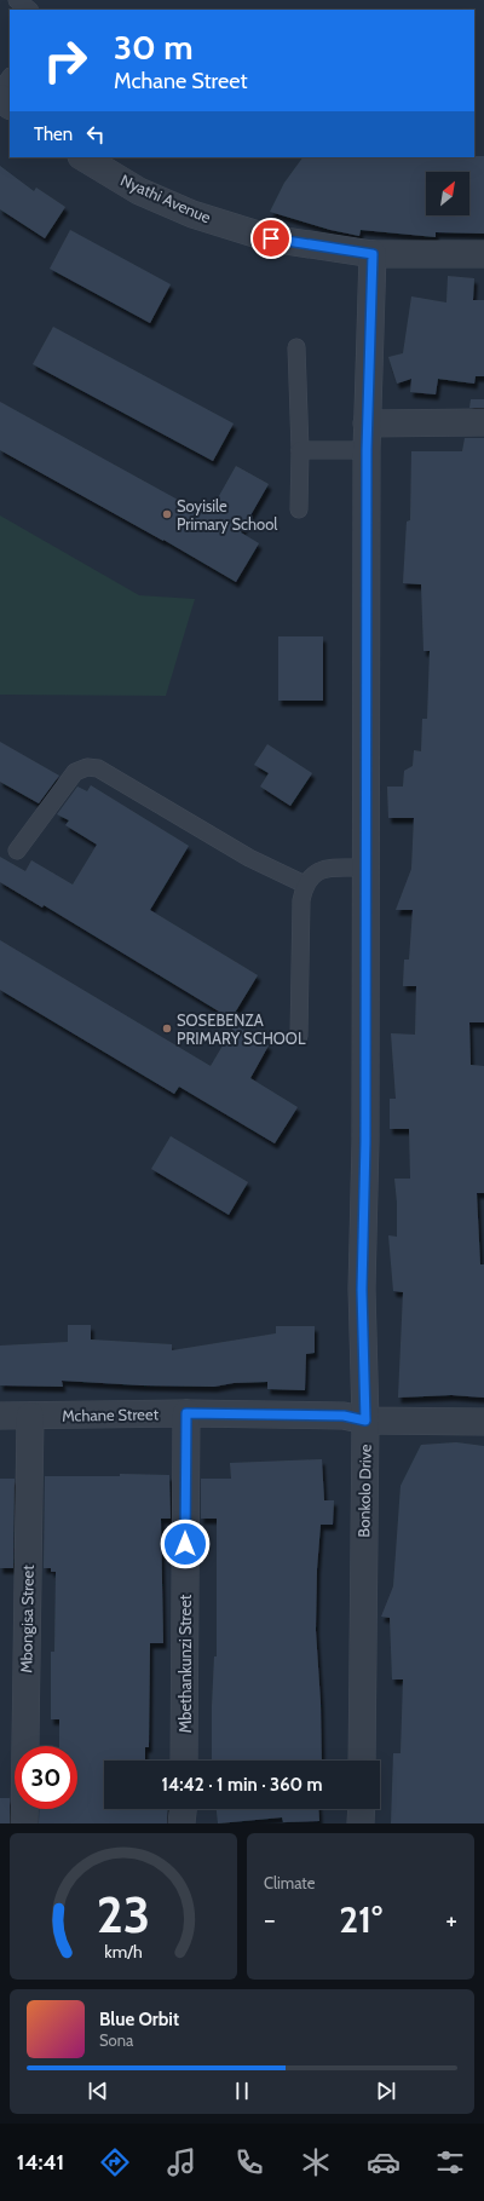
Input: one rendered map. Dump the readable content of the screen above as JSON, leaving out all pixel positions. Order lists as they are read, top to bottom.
{
  "streets": {
    "street": [
      "Nyathi Avenue",
      "Mchane Street",
      "Bonkolo Drive",
      "Mbongisa Street",
      "Mbethankunzi Street"
    ]
  },
  "crossings": [
    ["Nyathi Avenue", "Bonkolo Drive"],
    ["Mchane Street", "Bonkolo Drive"],
    ["Mchane Street", "Mbongisa Street"],
    ["Mchane Street", "Mbethankunzi Street"]
  ],
  "places": ["Soyisile Primary School", "SOSEBENZA PRIMARY SCHOOL"],
  "north": "top right",
  "page": {
    "turn": ["30 m", "Mchane Street"],
    "then": "Then",
    "limit": "30",
    "trip": "14:42 · 1 min · 360 m",
    "tile": "Climate",
    "heat": ["−", "21°", "+"],
    "song": ["Blue Orbit", "Sona"],
    "tabs": "14:41",
    "gauge": ["23", "km/h"]
  }
}
